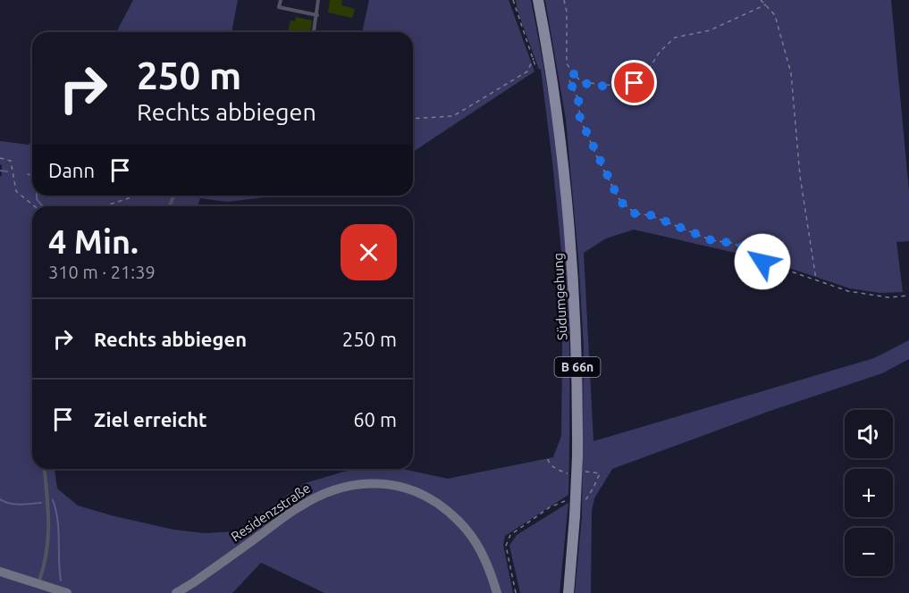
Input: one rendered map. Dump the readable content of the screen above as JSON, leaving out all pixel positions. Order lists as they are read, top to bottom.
{
  "streets": {
    "main road": ["Südumgehung", "B 66n", "Residenzstraße"]
  },
  "page": {
    "turn": ["250 m", "Rechts abbiegen"],
    "then": "Dann",
    "heading": ["4 Min.", "310 m · 21:39"],
    "list": [
      {
        "name": "Rechts abbiegen",
        "value": "250 m"
      },
      {
        "name": "Ziel erreicht",
        "value": "60 m"
      }
    ],
    "map_buttons": ["+", "−"]
  }
}
